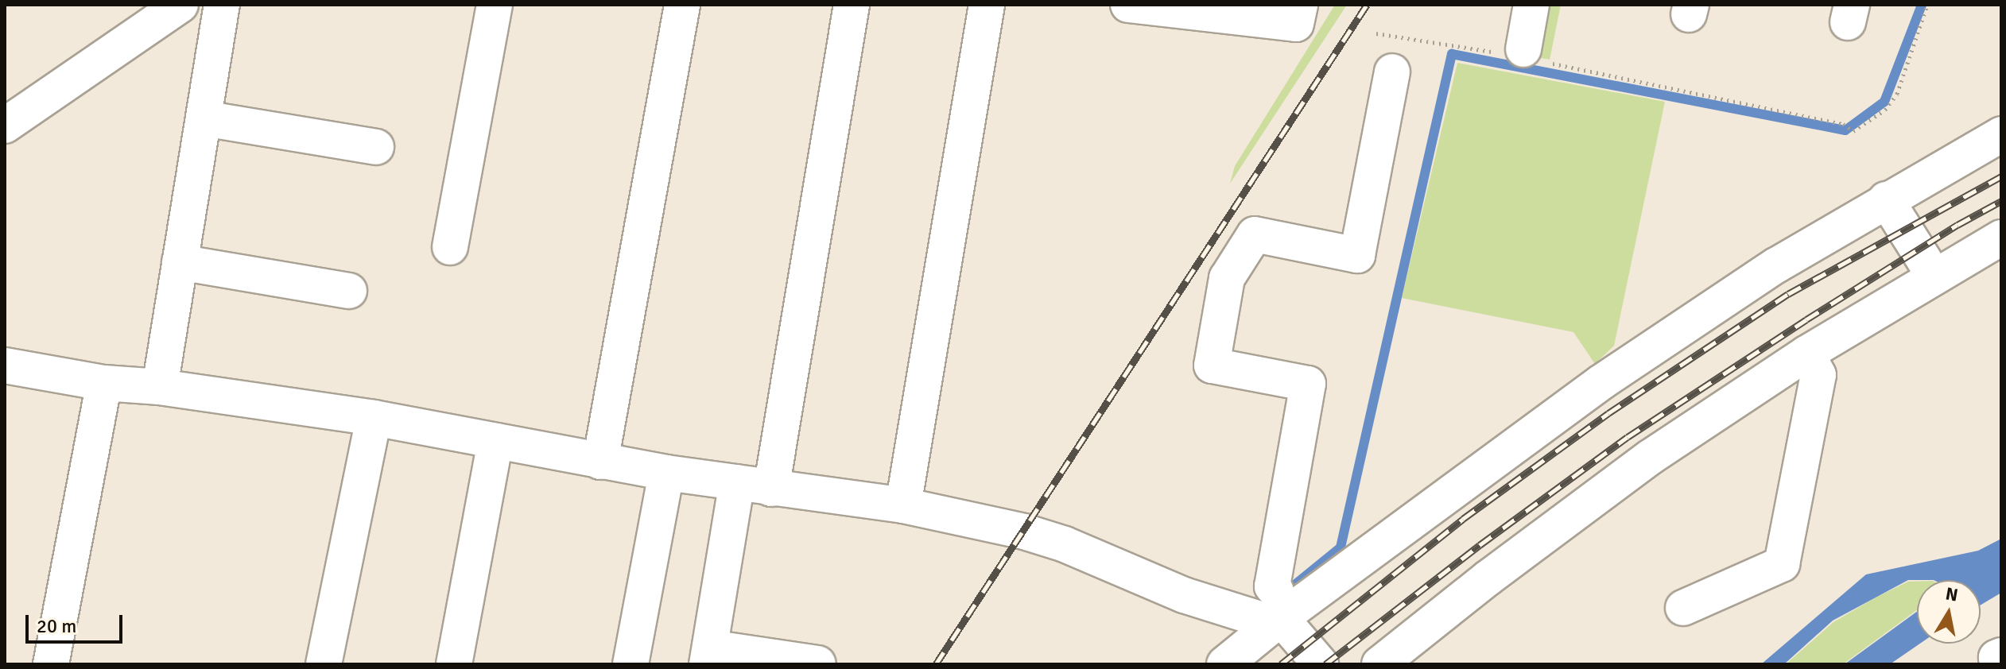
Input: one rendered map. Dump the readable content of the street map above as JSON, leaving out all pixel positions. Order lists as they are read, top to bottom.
{
  "scale_bar": "20 m",
  "north": "top"
}
